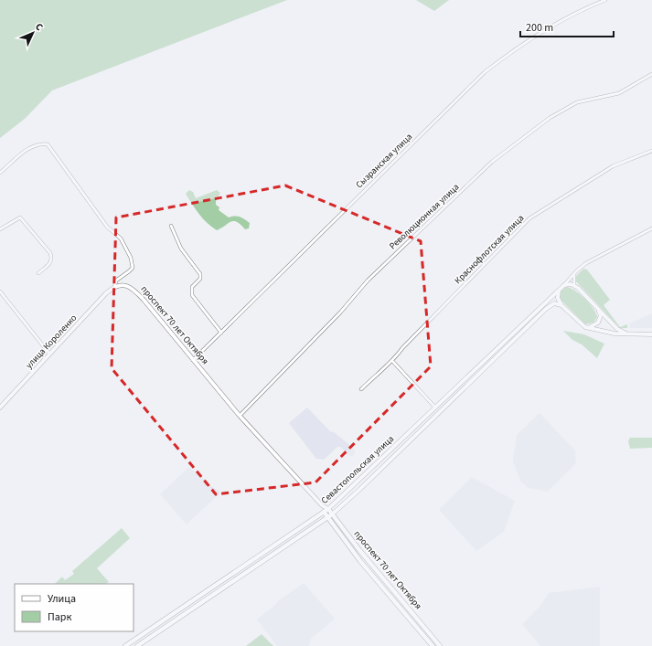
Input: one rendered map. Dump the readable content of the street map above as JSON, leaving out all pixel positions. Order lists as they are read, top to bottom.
{
  "streets": {
    "main road": ["проспект 70 лет Октября", "Севастопольская улица"],
    "street": [
      "Сызранская улица",
      "Революционная улица",
      "Краснофлотская улица",
      "улица Короленко"
    ]
  },
  "crossings": [
    ["Сызранская улица", "проспект 70 лет Октября"],
    ["Революционная улица", "проспект 70 лет Октября"],
    ["проспект 70 лет Октября", "улица Короленко"],
    ["проспект 70 лет Октября", "Севастопольская улица"]
  ],
  "legend": ["Улица", "Парк"],
  "scale_bar": "200 m",
  "north": "top right"
}
